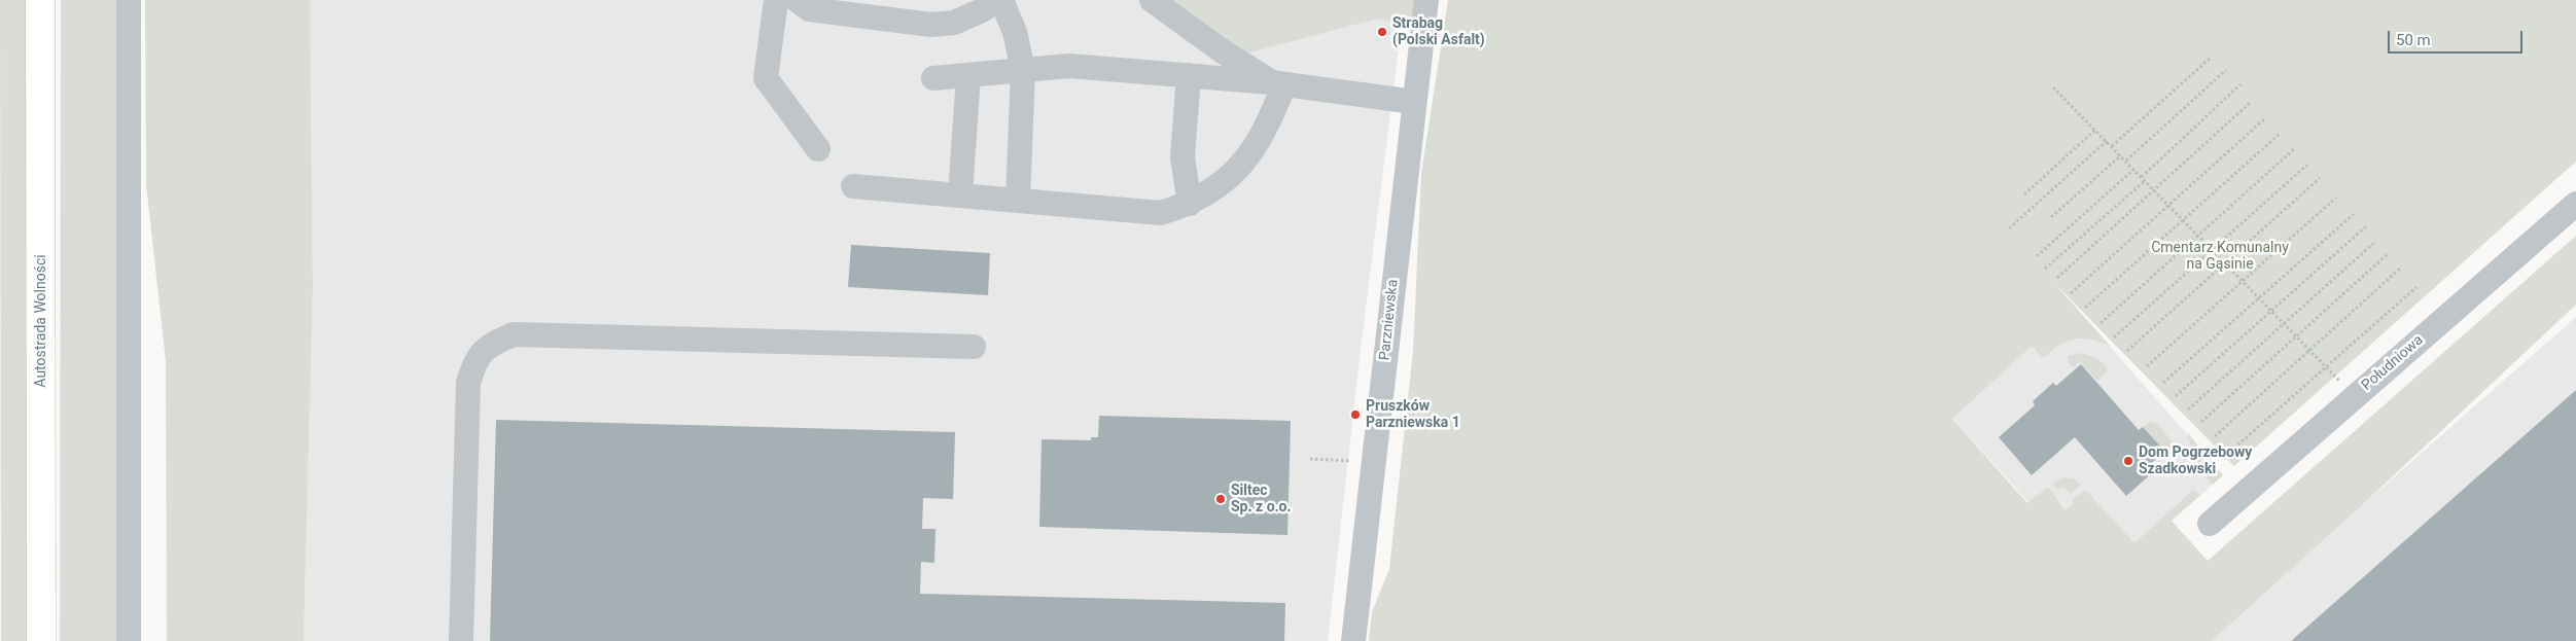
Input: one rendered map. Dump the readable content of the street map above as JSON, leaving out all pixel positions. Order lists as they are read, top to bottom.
{
  "streets": {
    "highway": ["Autostrada Wolności"],
    "street": ["Parzniewska", "Południowa"]
  },
  "parks": ["Cmentarz Komunalny na Gąsinie"],
  "places": [
    "Strabag (Polski Asfalt)",
    "Pruszków Parzniewska 1",
    "Dom Pogrzebowy Szadkowski",
    "Siltec Sp. z o.o."
  ],
  "scale_bar": "50 m"
}
